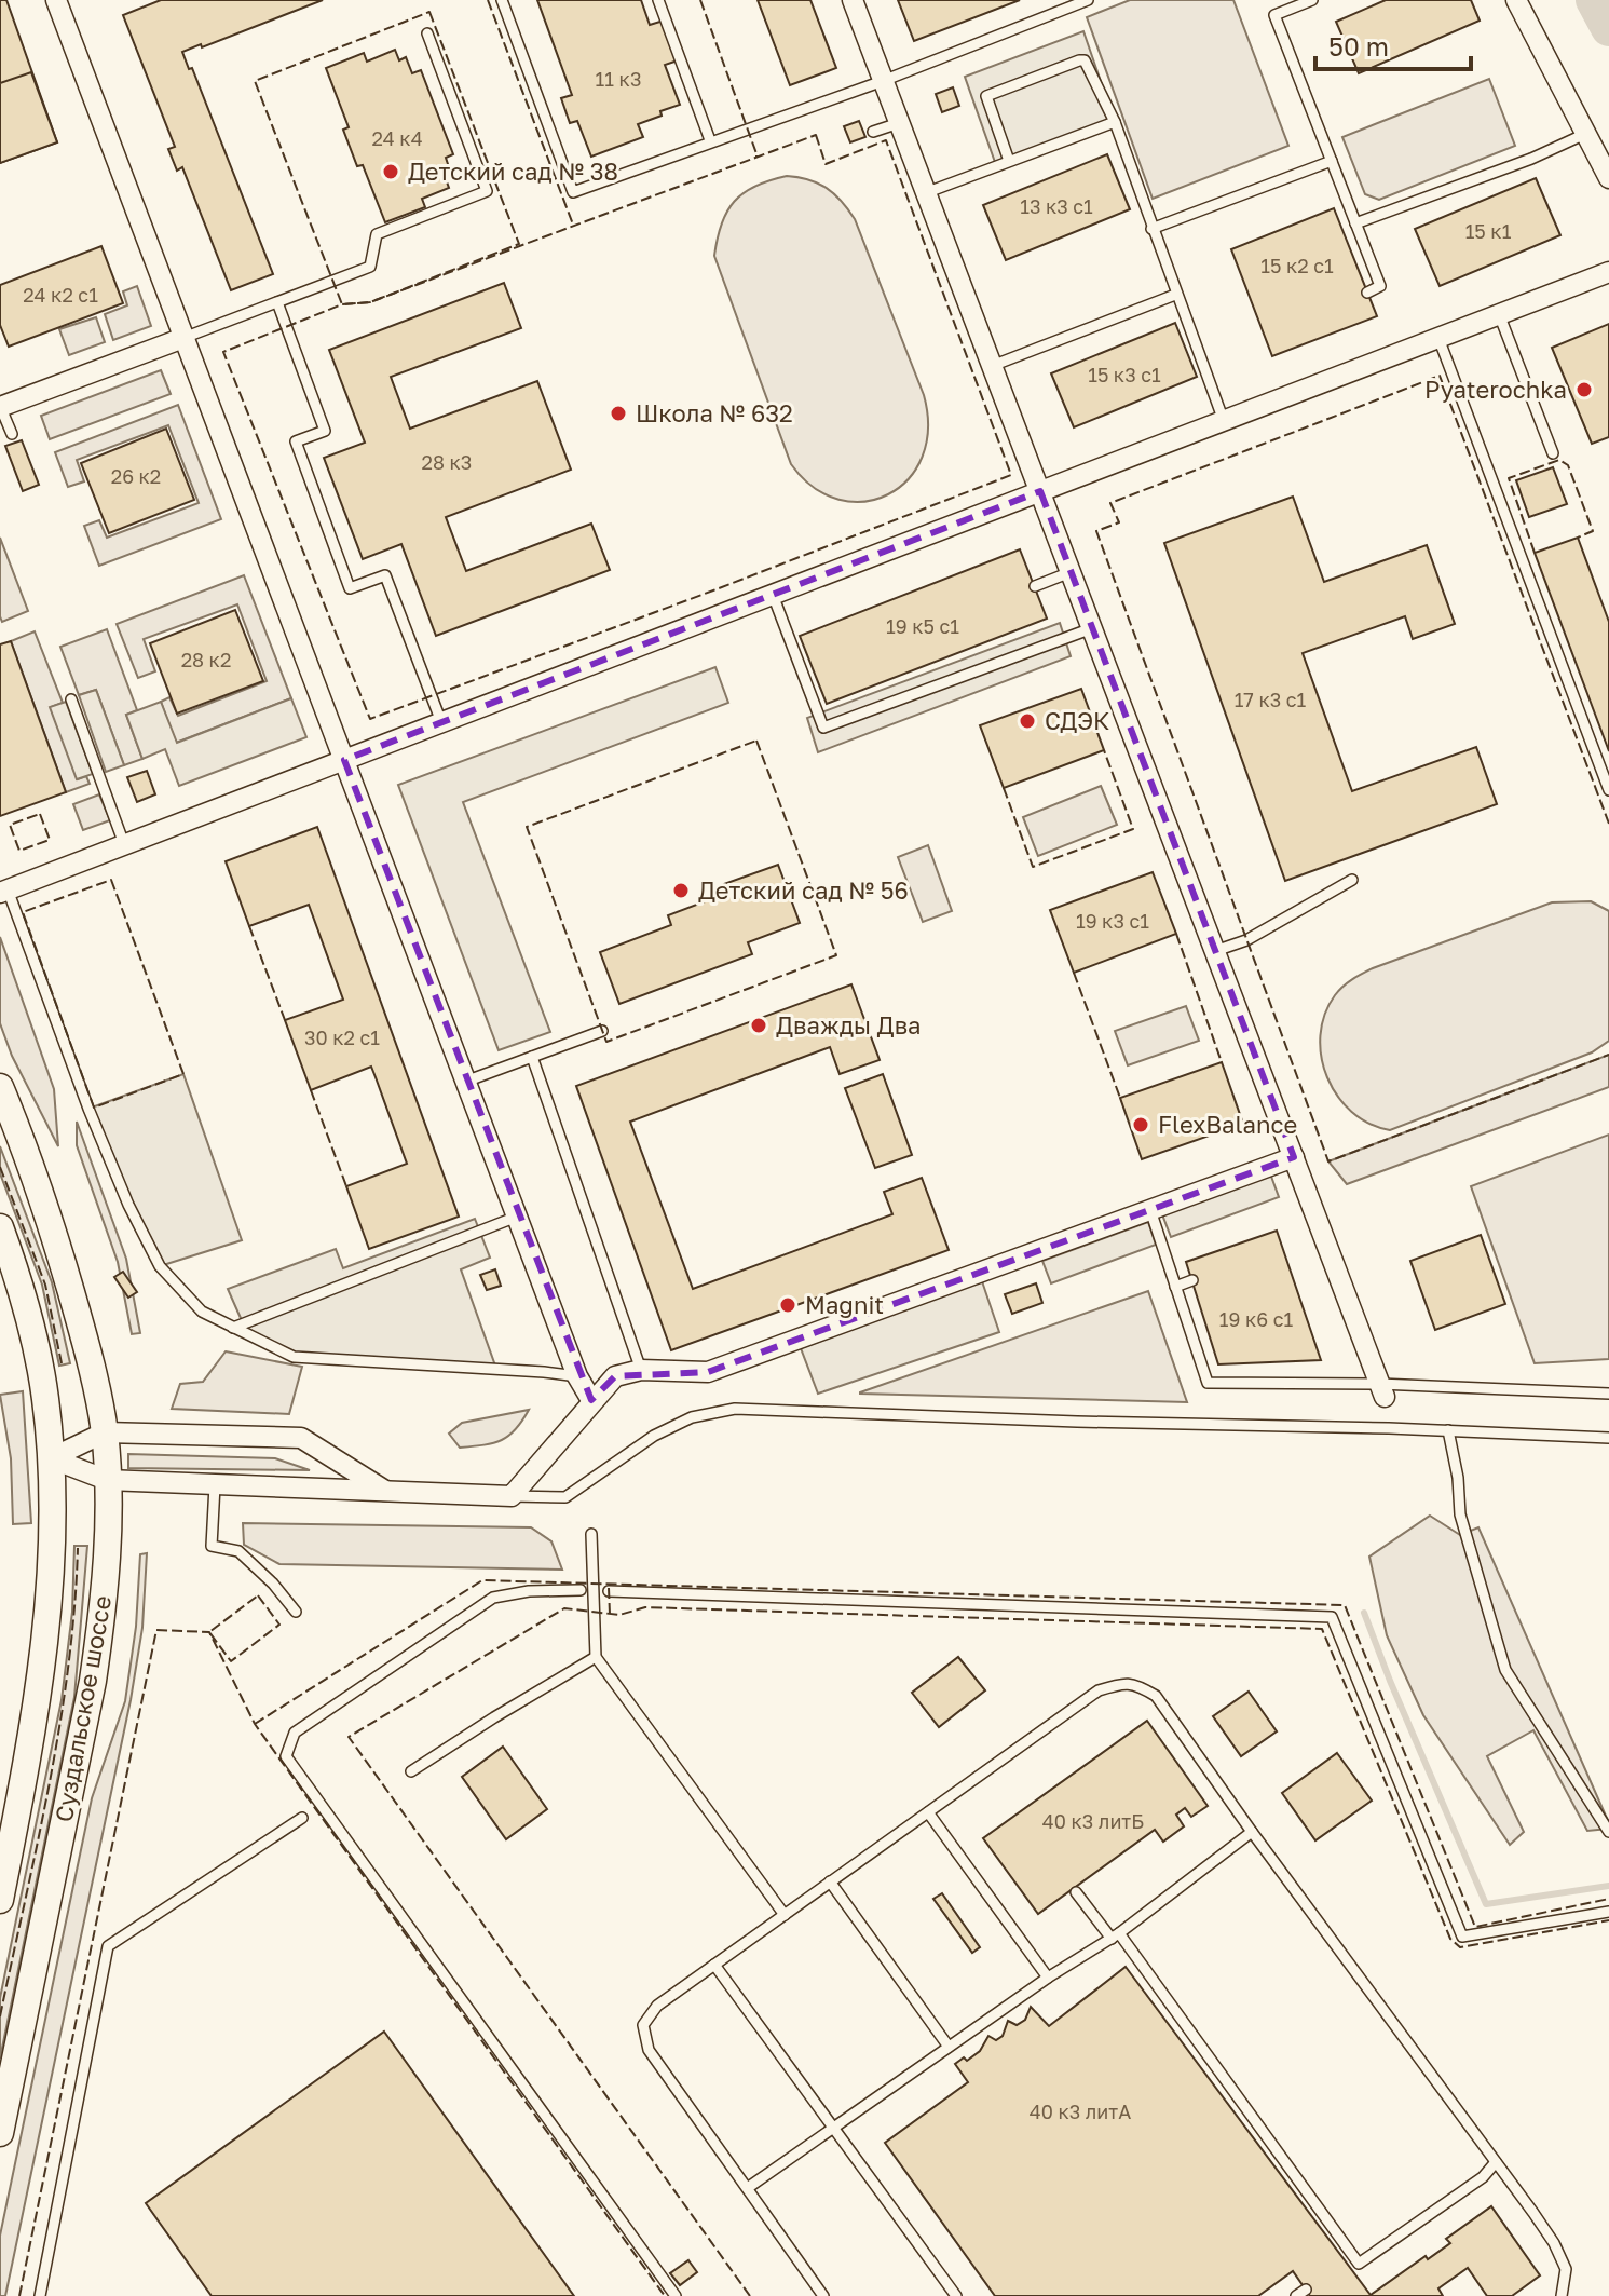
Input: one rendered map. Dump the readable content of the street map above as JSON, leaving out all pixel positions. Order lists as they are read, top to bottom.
{
  "streets": {
    "main road": ["Суздальское шоссе"]
  },
  "places": [
    "Детский сад № 38",
    "Pyaterochka",
    "Школа № 632",
    "СДЭК",
    "Детский сад № 56",
    "Дважды Два",
    "FlexBalance",
    "Magnit"
  ],
  "house_numbers": [
    "11 к3",
    "24 к4",
    "13 к3 с1",
    "15 к1",
    "15 к2 с1",
    "24 к2 с1",
    "15 к3 с1",
    "28 к3",
    "26 к2",
    "19 к5 с1",
    "28 к2",
    "17 к3 с1",
    "19 к3 с1",
    "30 к2 с1",
    "19 к6 с1",
    "40 к3 литБ",
    "40 к3 литА"
  ],
  "scale_bar": "50 m"
}
